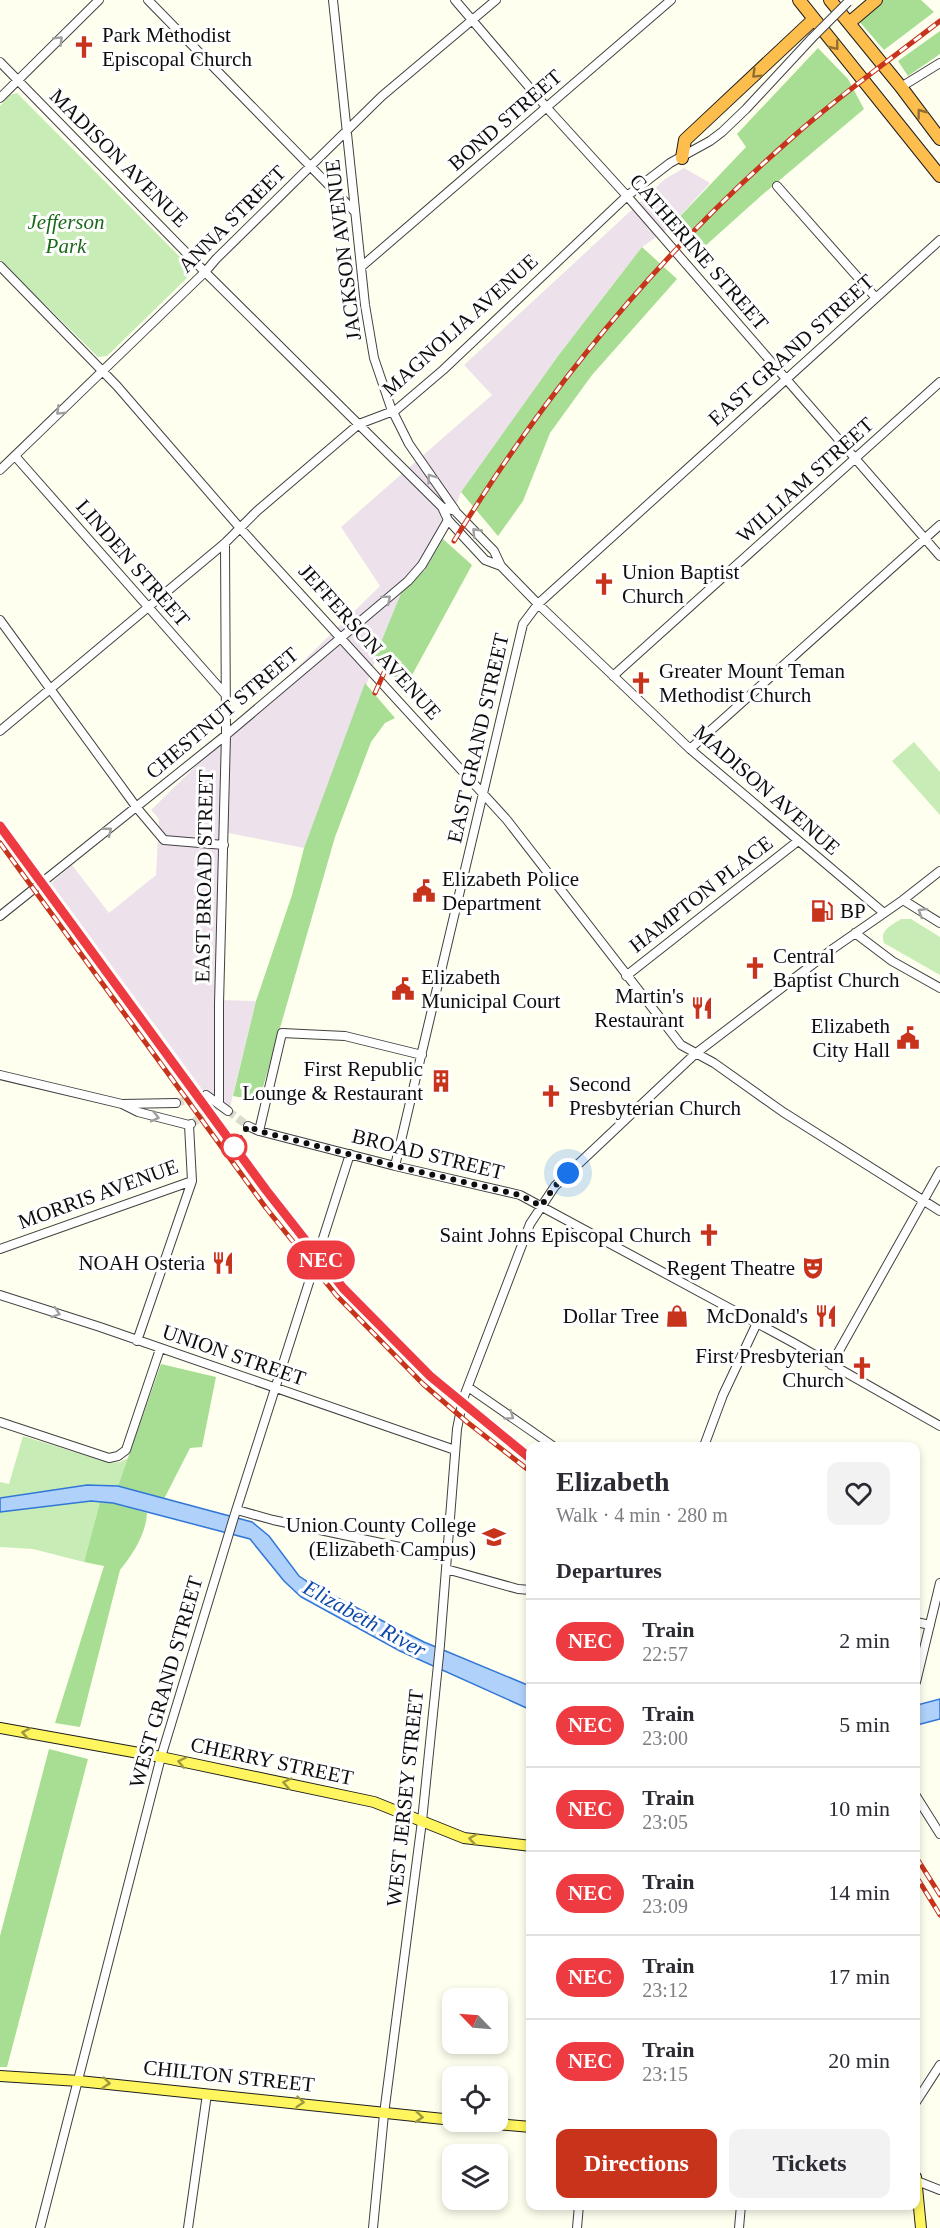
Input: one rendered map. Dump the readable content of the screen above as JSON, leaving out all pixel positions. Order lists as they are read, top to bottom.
{
  "streets": {
    "main road": ["CHERRY STREET", "CHILTON STREET"],
    "street": [
      "BOND STREET",
      "MADISON AVENUE",
      "ANNA STREET",
      "JACKSON AVENUE",
      "CATHERINE STREET",
      "MAGNOLIA AVENUE",
      "EAST GRAND STREET",
      "WILLIAM STREET",
      "LINDEN STREET",
      "JEFFERSON AVENUE",
      "CHESTNUT STREET",
      "EAST BROAD STREET",
      "HAMPTON PLACE",
      "BROAD STREET",
      "MORRIS AVENUE",
      "UNION STREET",
      "WEST GRAND STREET",
      "WEST JERSEY STREET"
    ]
  },
  "crossings": [
    ["BOND STREET", "JACKSON AVENUE"],
    ["BOND STREET", "CATHERINE STREET"],
    ["MADISON AVENUE", "ANNA STREET"],
    ["MADISON AVENUE", "JACKSON AVENUE"],
    ["MADISON AVENUE", "MAGNOLIA AVENUE"],
    ["MADISON AVENUE", "EAST GRAND STREET"],
    ["MADISON AVENUE", "WILLIAM STREET"],
    ["MADISON AVENUE", "CHESTNUT STREET"],
    ["MADISON AVENUE", "HAMPTON PLACE"],
    ["MADISON AVENUE", "WEST JERSEY STREET"],
    ["ANNA STREET", "JACKSON AVENUE"],
    ["ANNA STREET", "CATHERINE STREET"],
    ["ANNA STREET", "LINDEN STREET"],
    ["ANNA STREET", "JEFFERSON AVENUE"],
    ["JACKSON AVENUE", "MAGNOLIA AVENUE"],
    ["CATHERINE STREET", "MAGNOLIA AVENUE"],
    ["CATHERINE STREET", "EAST GRAND STREET"],
    ["CATHERINE STREET", "WILLIAM STREET"],
    ["MAGNOLIA AVENUE", "LINDEN STREET"],
    ["MAGNOLIA AVENUE", "JEFFERSON AVENUE"],
    ["MAGNOLIA AVENUE", "EAST BROAD STREET"],
    ["EAST GRAND STREET", "JEFFERSON AVENUE"],
    ["EAST GRAND STREET", "BROAD STREET"],
    ["LINDEN STREET", "EAST BROAD STREET"],
    ["JEFFERSON AVENUE", "CHESTNUT STREET"],
    ["JEFFERSON AVENUE", "HAMPTON PLACE"],
    ["JEFFERSON AVENUE", "WEST JERSEY STREET"],
    ["CHESTNUT STREET", "EAST BROAD STREET"],
    ["BROAD STREET", "WEST GRAND STREET"],
    ["BROAD STREET", "WEST JERSEY STREET"],
    ["UNION STREET", "WEST GRAND STREET"],
    ["UNION STREET", "WEST JERSEY STREET"],
    ["WEST GRAND STREET", "CHERRY STREET"],
    ["WEST GRAND STREET", "CHILTON STREET"],
    ["CHERRY STREET", "WEST JERSEY STREET"],
    ["WEST JERSEY STREET", "CHILTON STREET"]
  ],
  "one_way": ["CHESTNUT STREET", "CHERRY STREET", "CHILTON STREET"],
  "water": ["Elizabeth River"],
  "parks": ["Jefferson Park"],
  "places": {
    "church": [
      "Park Methodist Episcopal Church",
      "Union Baptist Church",
      "Greater Mount Teman Methodist Church",
      "Central Baptist Church",
      "Second Presbyterian Church",
      "Saint Johns Episcopal Church",
      "First Presbyterian Church"
    ],
    "public building": ["Elizabeth Police Department", "Elizabeth Municipal Court", "Elizabeth City Hall"],
    "fuel station": ["BP"],
    "restaurant": ["Martin's Restaurant", "NOAH Osteria", "McDonald's"],
    "building": ["First Republic Lounge & Restaurant"],
    "theatre": ["Regent Theatre"],
    "shop": ["Dollar Tree"],
    "school or university": ["Union County College (Elizabeth Campus)"]
  },
  "north": "top left",
  "page": {
    "on_map": "NEC",
    "heading": [
      ["Elizabeth", "Walk · 4 min · 280 m"],
      "Departures"
    ],
    "list": [
      {
        "mark": "NEC",
        "name": "Train",
        "note": "22:57",
        "value": "2 min"
      },
      {
        "mark": "NEC",
        "name": "Train",
        "note": "23:00",
        "value": "5 min"
      },
      {
        "mark": "NEC",
        "name": "Train",
        "note": "23:05",
        "value": "10 min"
      },
      {
        "mark": "NEC",
        "name": "Train",
        "note": "23:09",
        "value": "14 min"
      },
      {
        "mark": "NEC",
        "name": "Train",
        "note": "23:12",
        "value": "17 min"
      },
      {
        "mark": "NEC",
        "name": "Train",
        "note": "23:15",
        "value": "20 min"
      }
    ],
    "buttons": ["Directions", "Tickets"]
  }
}
